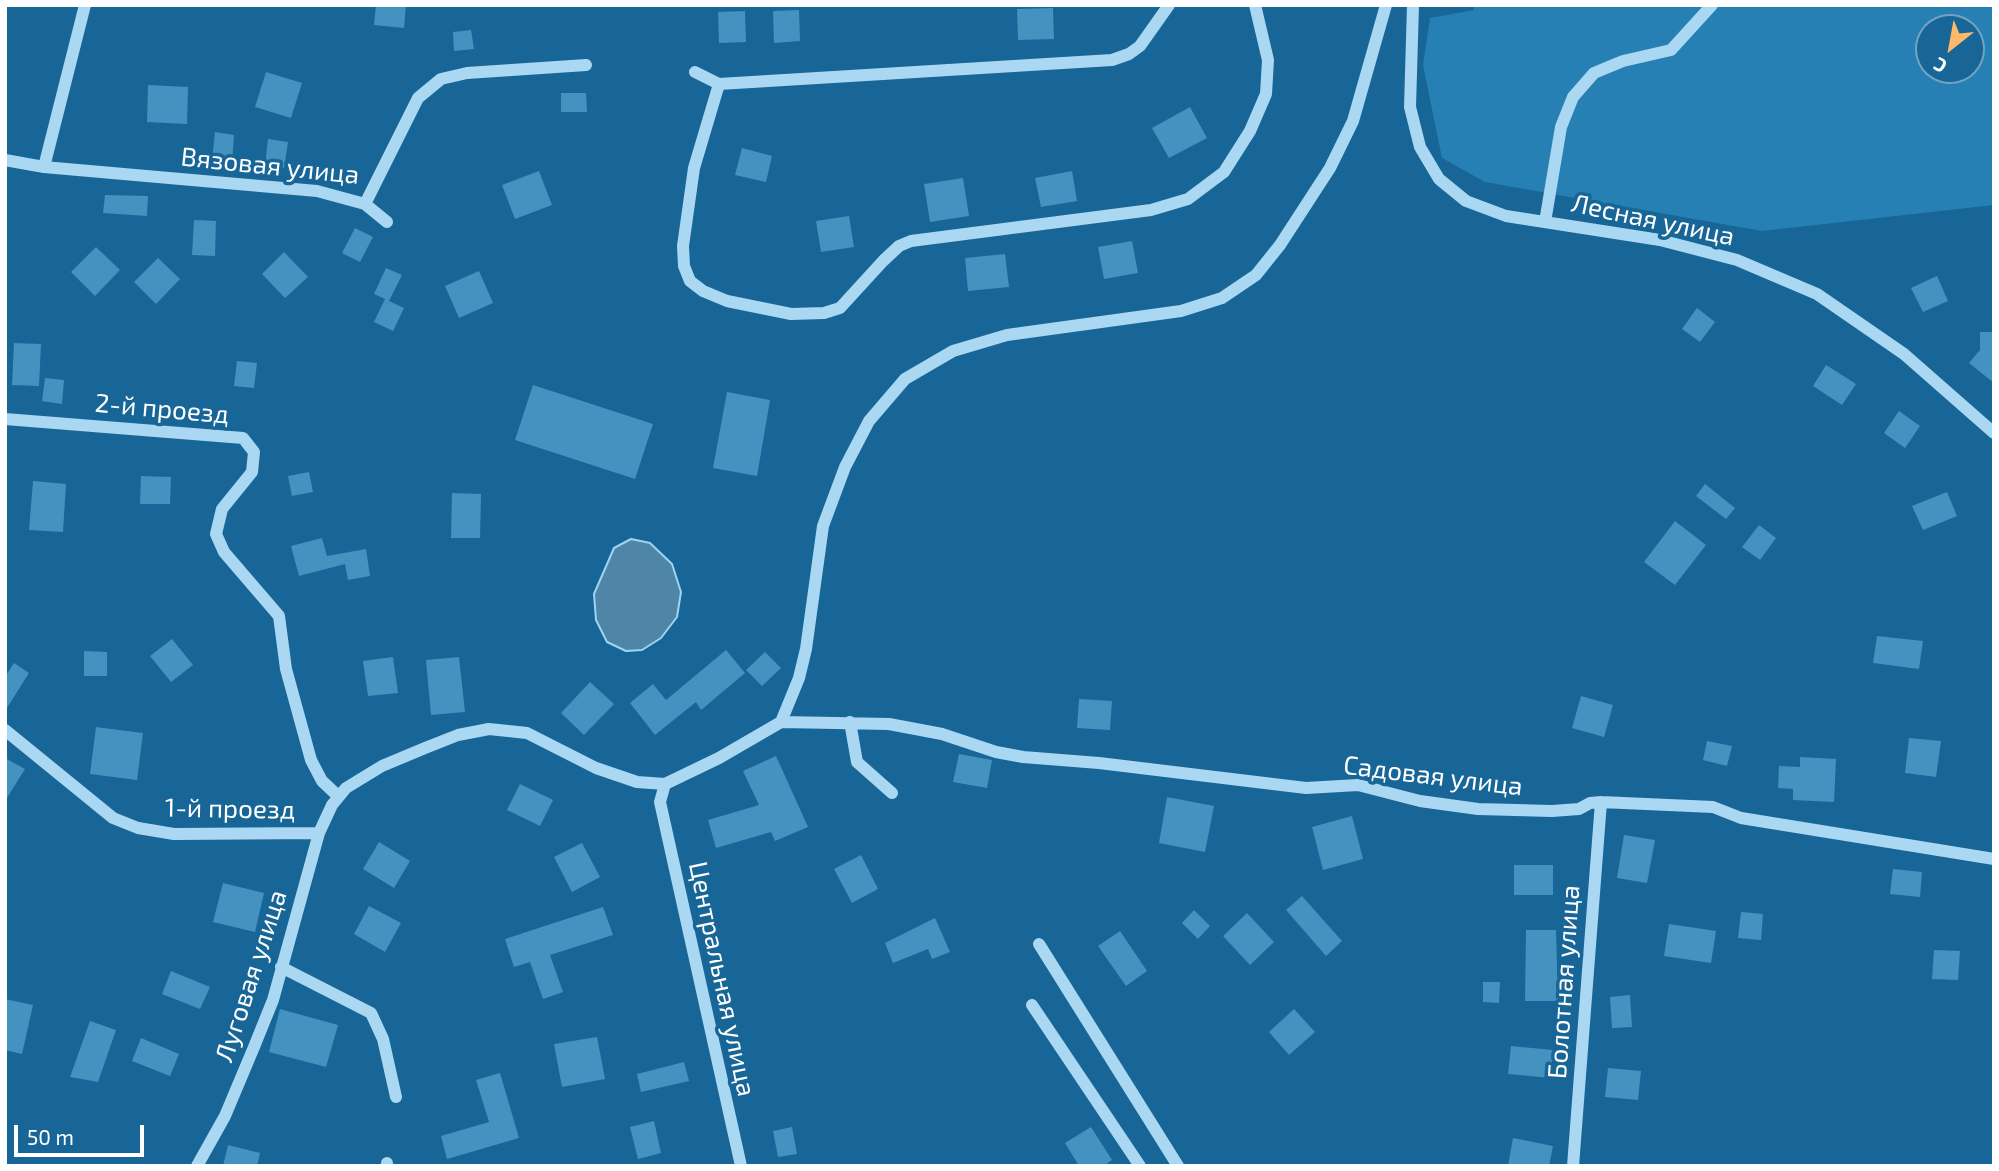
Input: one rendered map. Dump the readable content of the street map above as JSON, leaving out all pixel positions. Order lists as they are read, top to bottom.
{
  "streets": {
    "street": [
      "Вязовая улица",
      "Лесная улица",
      "2-й проезд",
      "Садовая улица",
      "1-й проезд",
      "Луговая улица",
      "Центральная улица",
      "Болотная улица"
    ]
  },
  "crossings": [
    ["2-й проезд", "Луговая улица"],
    ["Садовая улица", "Болотная улица"],
    ["1-й проезд", "Луговая улица"]
  ],
  "scale_bar": "50 m",
  "north": "bottom left"
}
